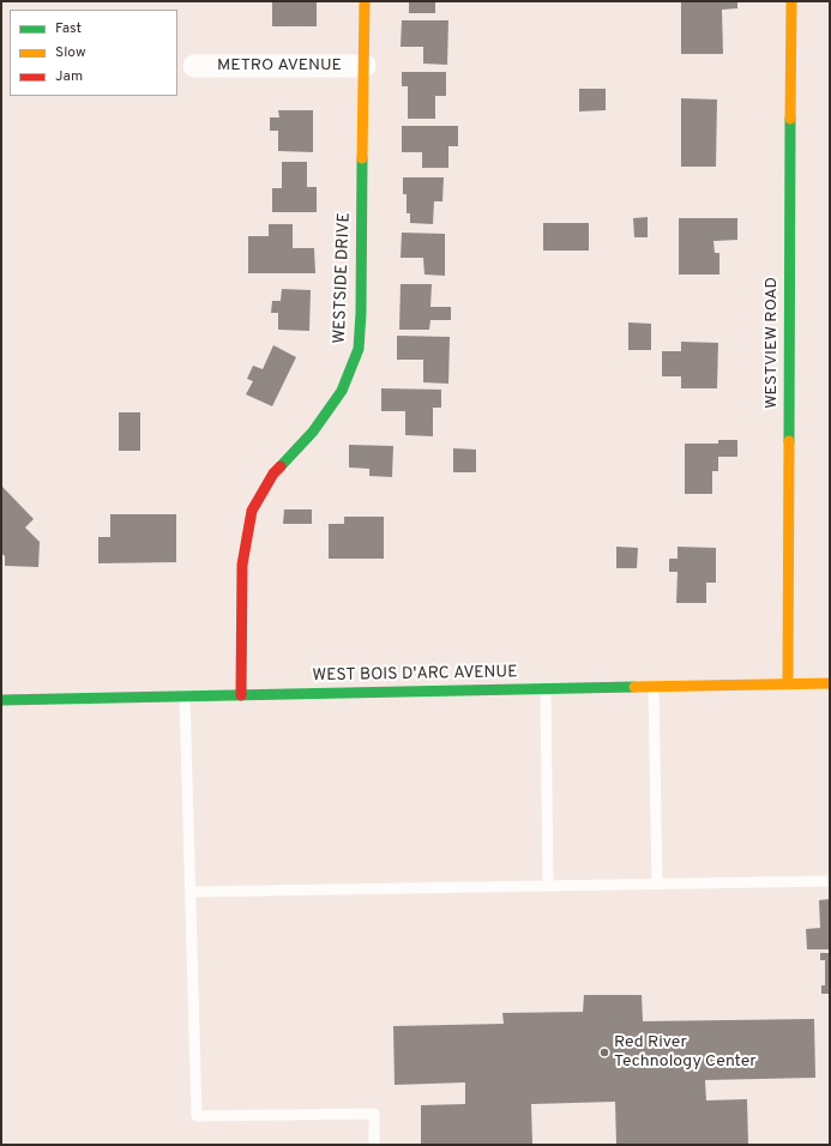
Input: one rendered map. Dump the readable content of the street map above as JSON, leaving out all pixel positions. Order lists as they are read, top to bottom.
{
  "streets": {
    "street": [
      "METRO AVENUE",
      "WESTSIDE DRIVE",
      "WESTVIEW ROAD",
      "WEST BOIS D'ARC AVENUE"
    ]
  },
  "crossings": [
    ["METRO AVENUE", "WESTSIDE DRIVE"],
    ["WESTSIDE DRIVE", "WEST BOIS D'ARC AVENUE"],
    ["WESTVIEW ROAD", "WEST BOIS D'ARC AVENUE"]
  ],
  "places": ["Red River Technology Center"],
  "legend": ["Fast", "Slow", "Jam"]
}
